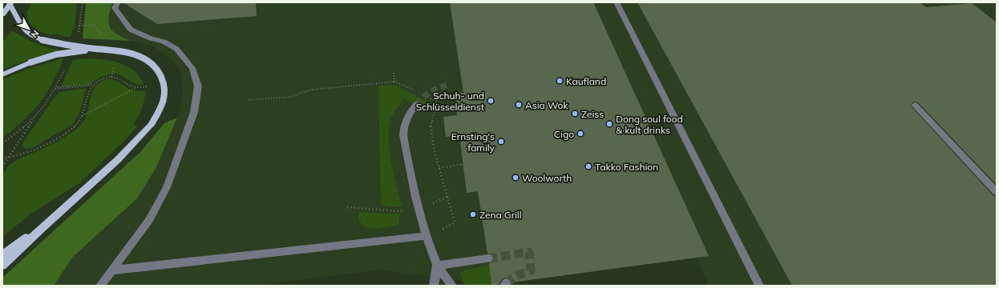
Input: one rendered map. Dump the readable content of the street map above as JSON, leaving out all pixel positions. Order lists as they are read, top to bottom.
{
  "places": [
    "Kaufland",
    "Schuh- und Schlüsseldienst",
    "Asia Wok",
    "Zeiss",
    "Dong soul food & kult drinks",
    "Cigo",
    "Ernsting's family",
    "Takko Fashion",
    "Woolworth",
    "Zena Grill"
  ],
  "north": "bottom right"
}
